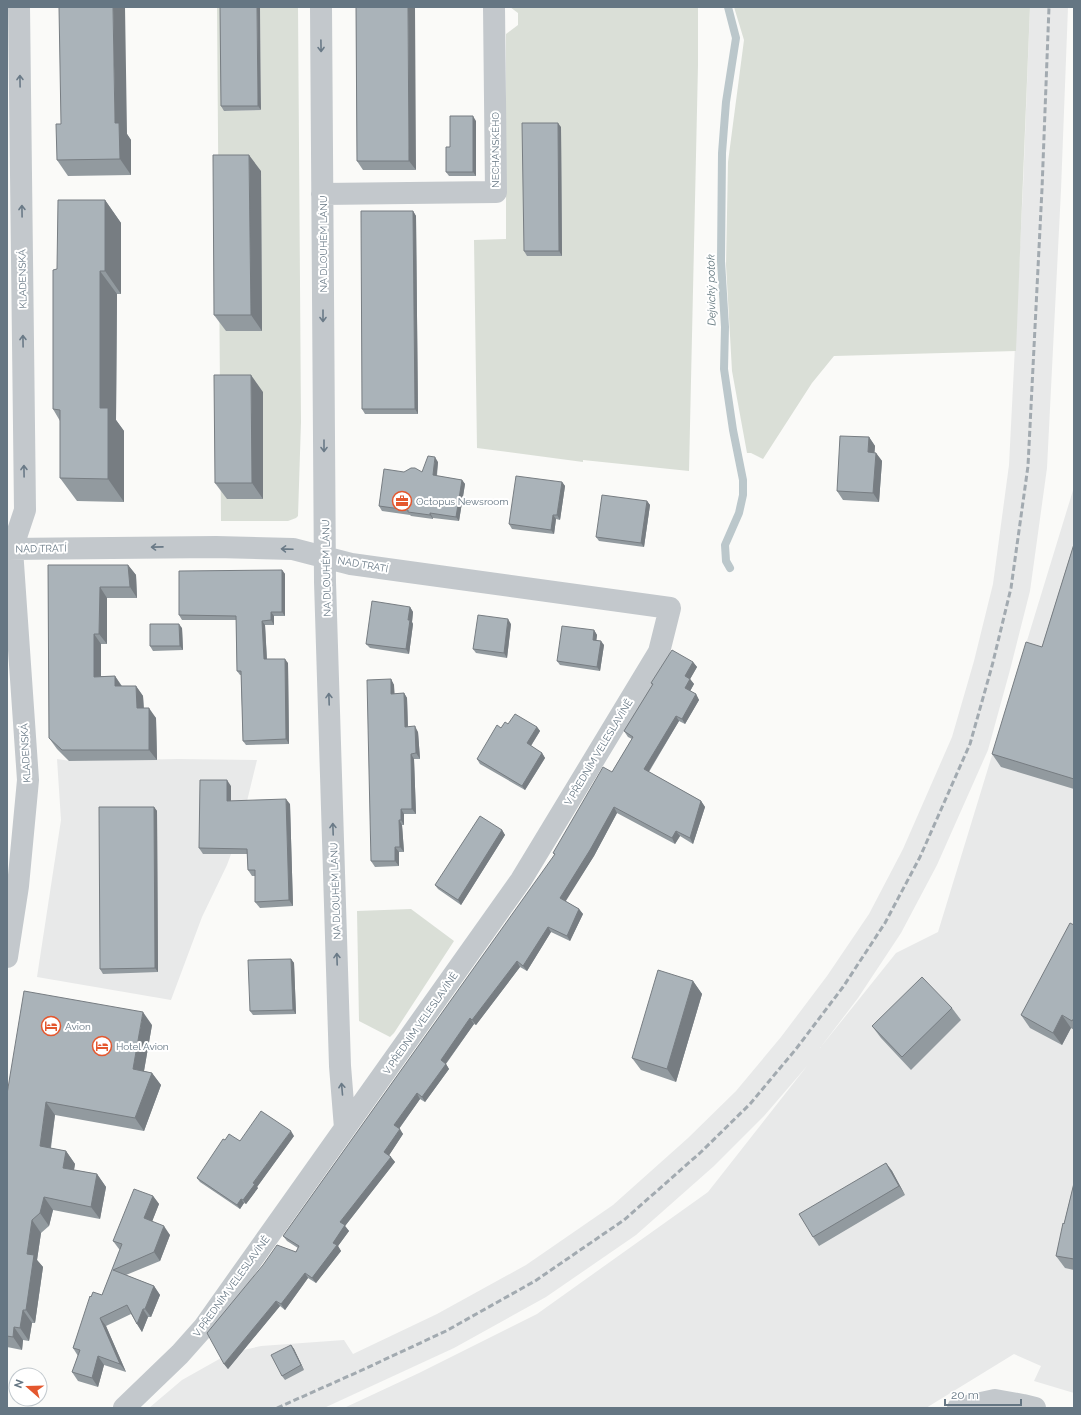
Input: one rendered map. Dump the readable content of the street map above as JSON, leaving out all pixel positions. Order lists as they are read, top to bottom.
{
  "streets": {
    "street": [
      "NECHANSKÉHO",
      "NA DLOUHÉM LÁNU",
      "KLADENSKÁ",
      "NAD TRATÍ",
      "V PŘEDNÍM VELESLAVÍNĚ"
    ]
  },
  "crossings": [
    ["NECHANSKÉHO", "NA DLOUHÉM LÁNU"],
    ["NA DLOUHÉM LÁNU", "NAD TRATÍ"],
    ["NA DLOUHÉM LÁNU", "V PŘEDNÍM VELESLAVÍNĚ"],
    ["KLADENSKÁ", "NAD TRATÍ"],
    ["NAD TRATÍ", "V PŘEDNÍM VELESLAVÍNĚ"]
  ],
  "one_way": ["KLADENSKÁ", "NAD TRATÍ"],
  "water": ["Dejvický potok"],
  "places": {
    "office": ["Octopus Newsroom"],
    "hotel": ["Avion", "Hotel Avion"]
  },
  "scale_bar": "20 m",
  "north": "left"
}
